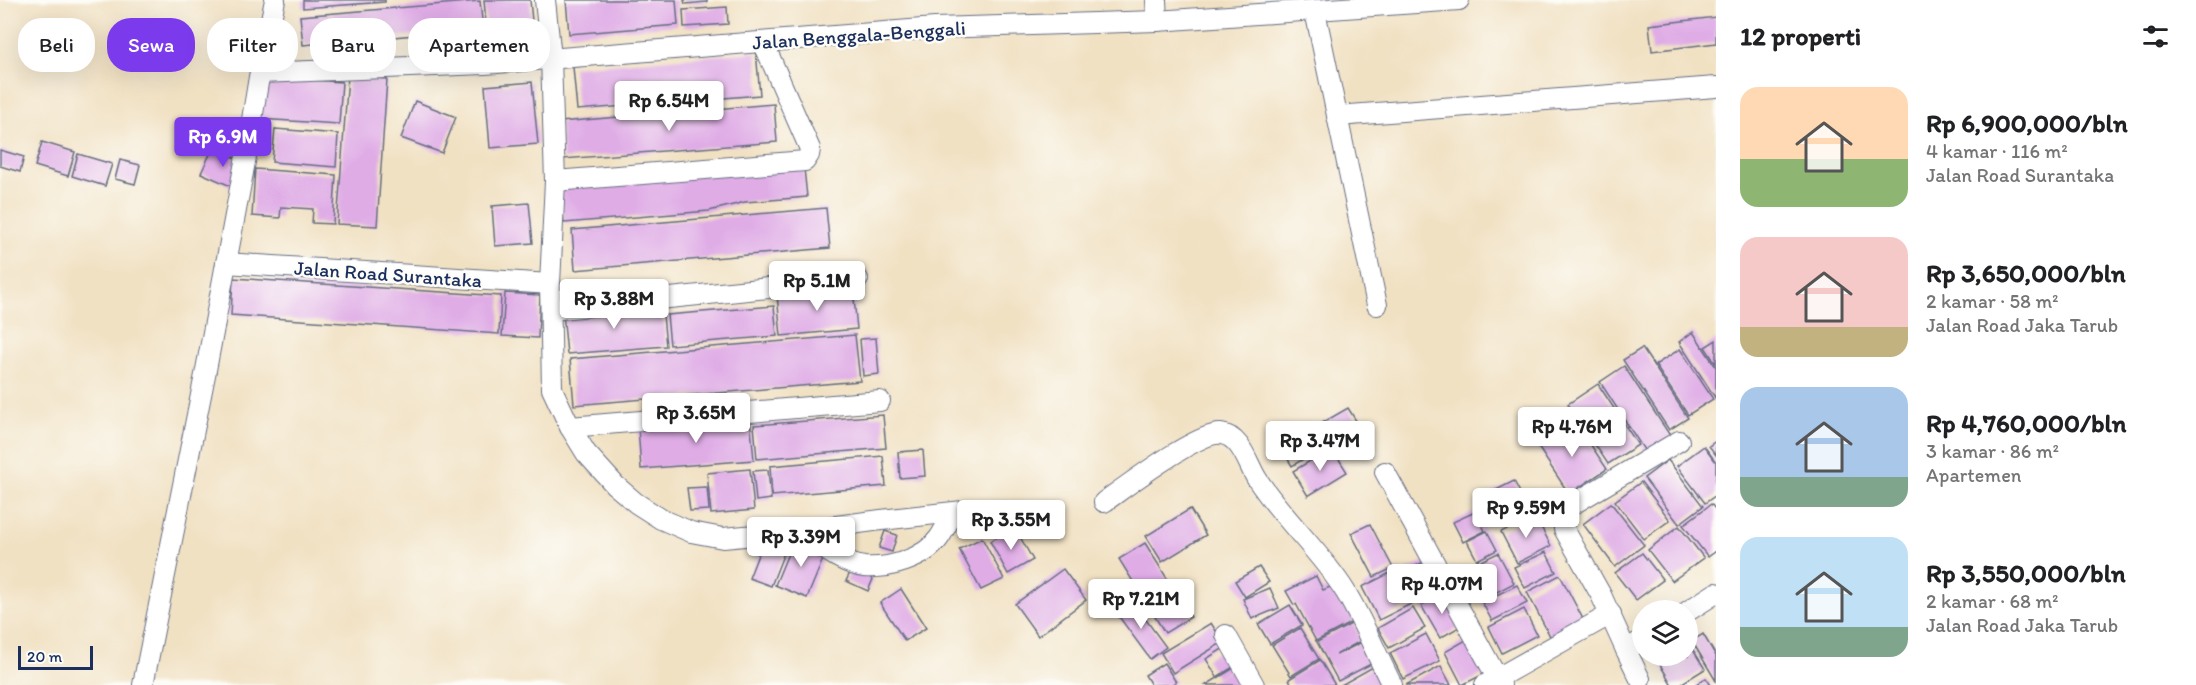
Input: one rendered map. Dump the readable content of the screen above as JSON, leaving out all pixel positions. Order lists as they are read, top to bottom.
{
  "streets": {
    "street": ["Jalan Benggala-Benggali", "Jalan Road Surantaka"]
  },
  "scale_bar": "20 m",
  "page": {
    "heading": "12 properti",
    "chip": [
      "Beli",
      "Sewa",
      "Filter",
      "Baru",
      "Apartemen"
    ],
    "list": [
      {
        "name": "Rp 6,900,000/bln",
        "note": "4 kamar · 116 m² · Jalan Road Surantaka"
      },
      {
        "name": "Rp 3,650,000/bln",
        "note": "2 kamar · 58 m² · Jalan Road Jaka Tarub"
      },
      {
        "name": "Rp 4,760,000/bln",
        "note": "3 kamar · 86 m² · Apartemen"
      },
      {
        "name": "Rp 3,550,000/bln",
        "note": "2 kamar · 68 m² · Jalan Road Jaka Tarub"
      }
    ],
    "price": [
      "Rp 6.54M",
      "Rp 6.9M",
      "Rp 5.1M",
      "Rp 3.88M",
      "Rp 3.65M",
      "Rp 4.76M",
      "Rp 3.47M",
      "Rp 9.59M",
      "Rp 3.55M",
      "Rp 3.39M",
      "Rp 4.07M",
      "Rp 7.21M"
    ],
    "scale": "20 m"
  }
}
